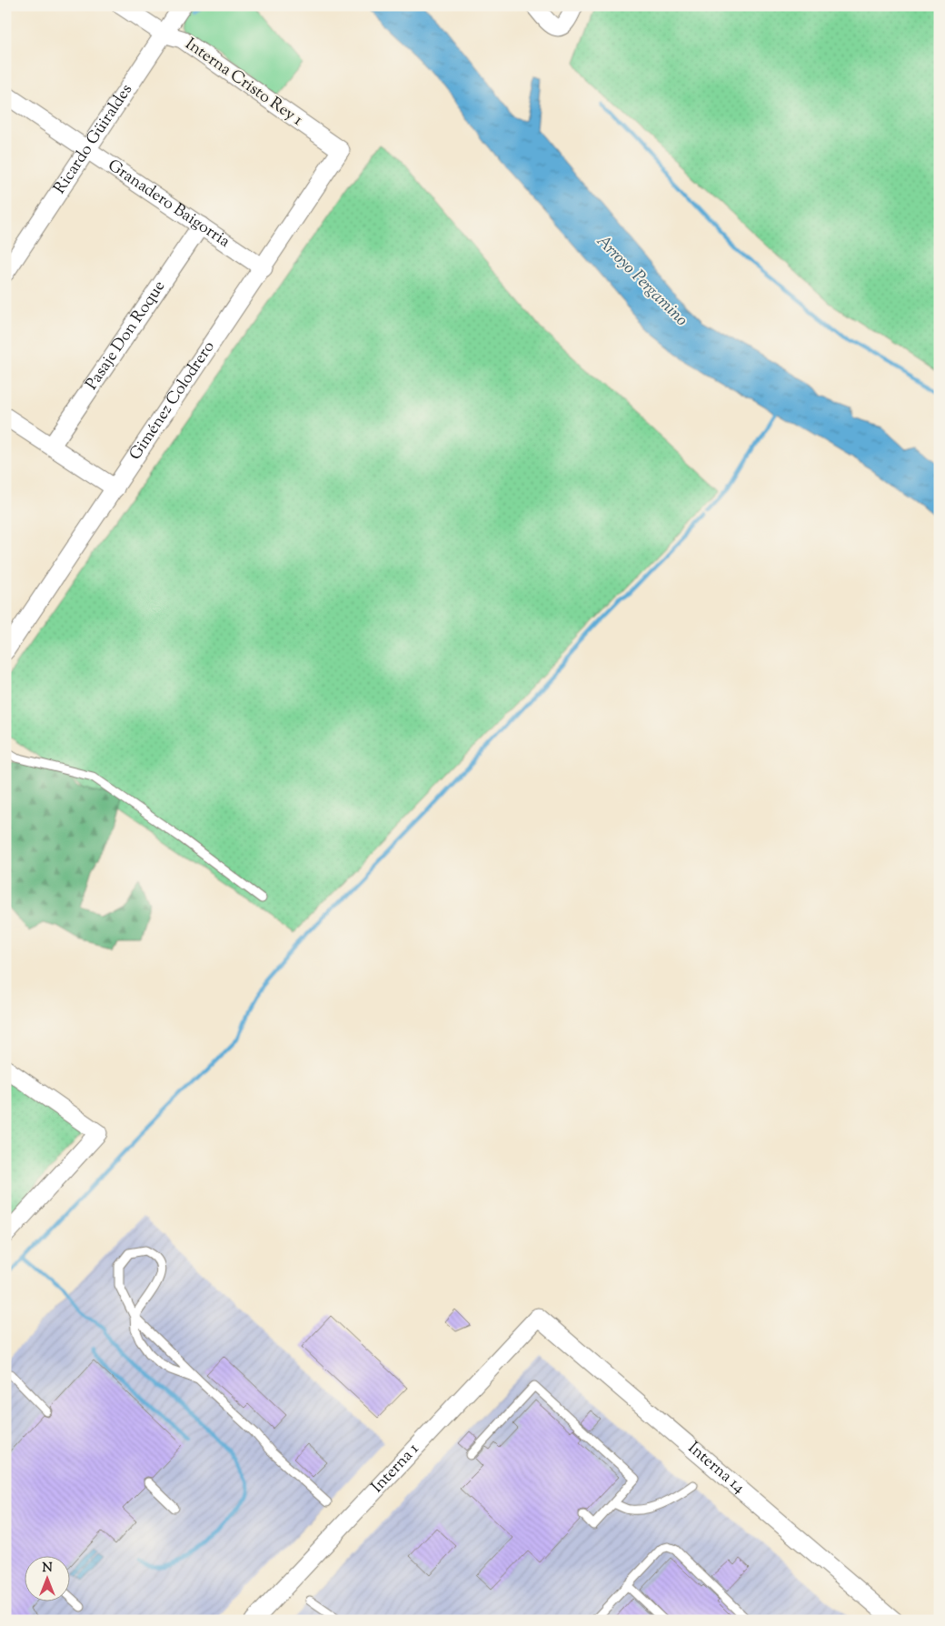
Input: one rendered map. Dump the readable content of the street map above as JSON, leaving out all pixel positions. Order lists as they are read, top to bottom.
{
  "streets": {
    "street": [
      "Interna Cristo Rey 1",
      "Ricardo Güiraldes",
      "Granadero Baigorria",
      "Pasaje Don Roque",
      "Giménez Colodrero",
      "Interna 1",
      "Interna 14"
    ]
  },
  "crossings": [
    ["Interna Cristo Rey 1", "Ricardo Güiraldes"],
    ["Interna Cristo Rey 1", "Giménez Colodrero"],
    ["Ricardo Güiraldes", "Granadero Baigorria"],
    ["Granadero Baigorria", "Pasaje Don Roque"],
    ["Granadero Baigorria", "Giménez Colodrero"],
    ["Interna 1", "Interna 14"]
  ],
  "water": ["Arroyo Pergamino"],
  "north": "top"
}
